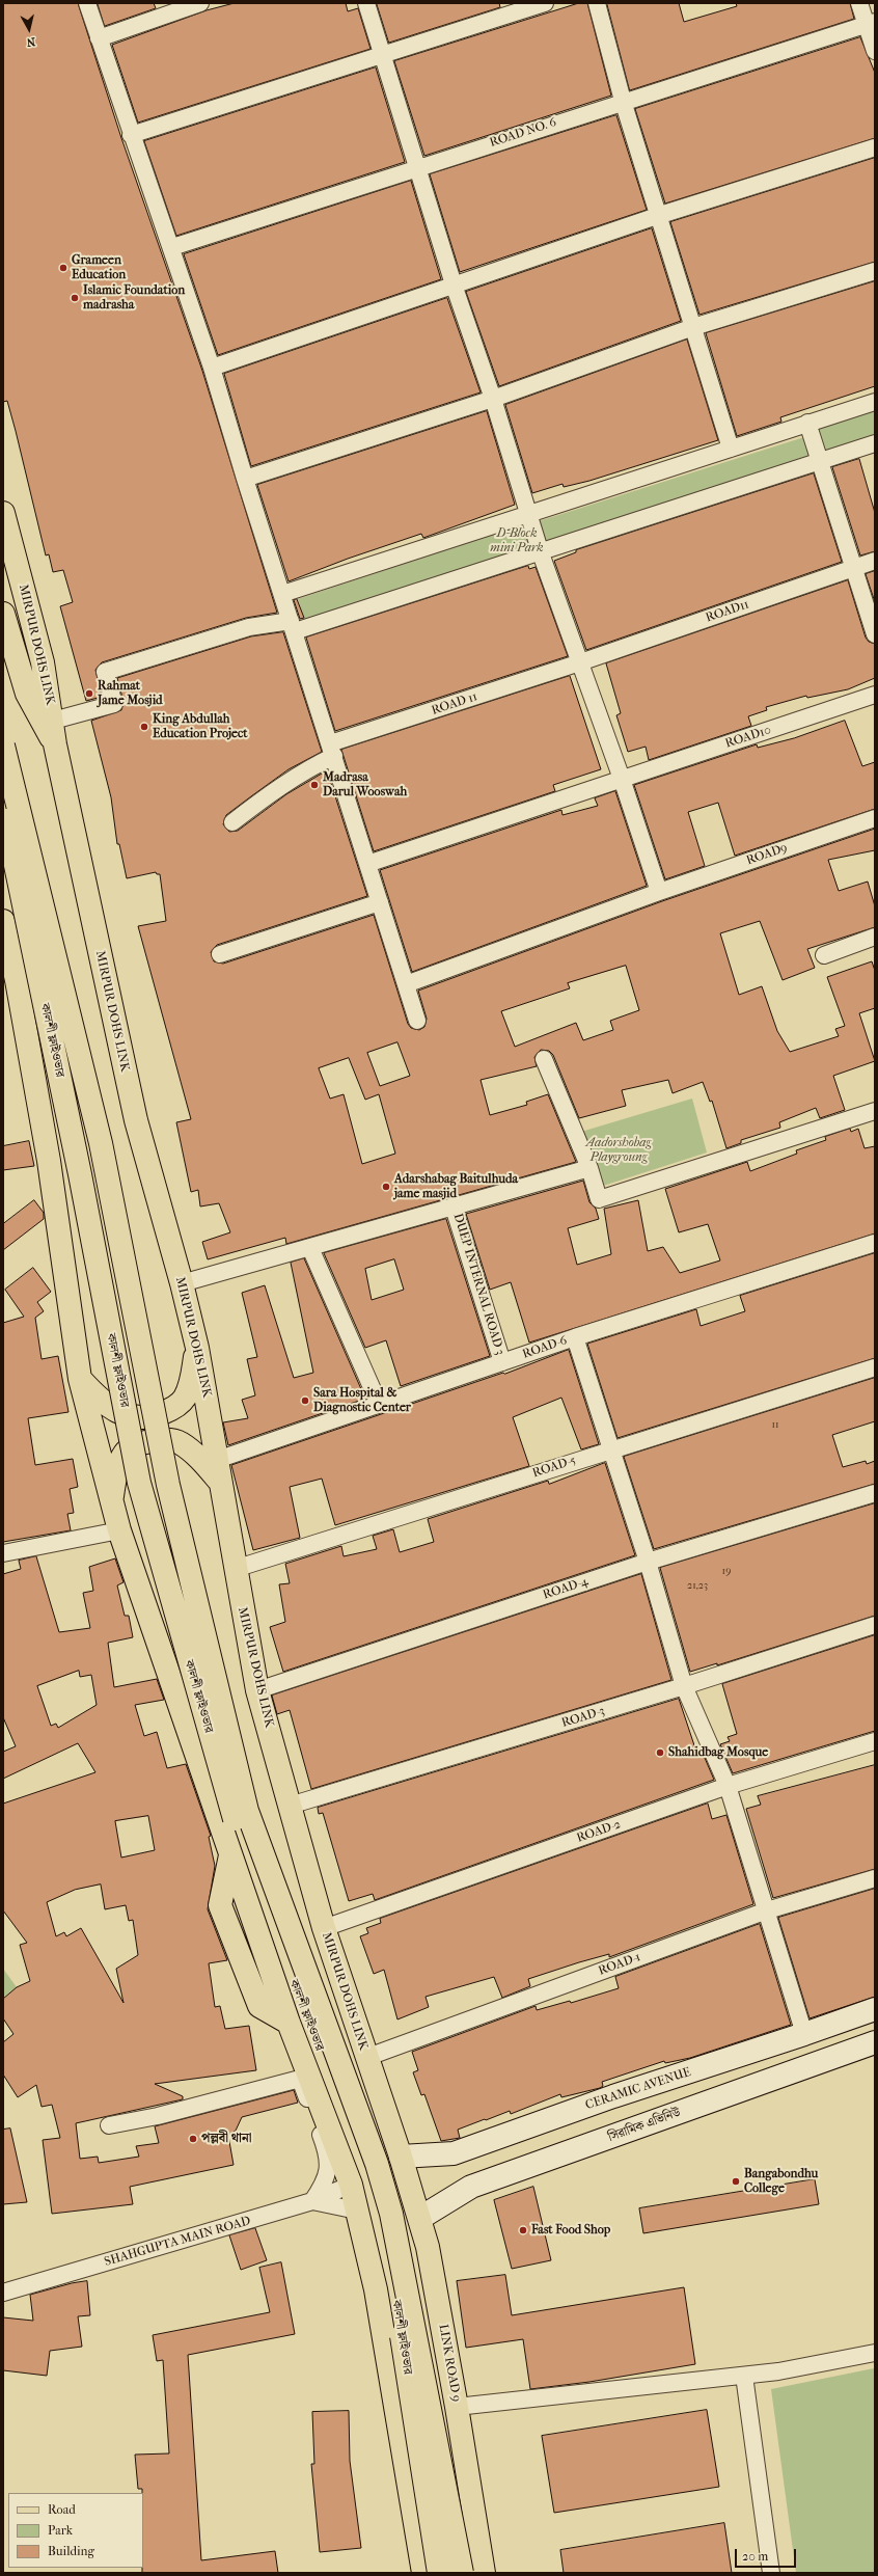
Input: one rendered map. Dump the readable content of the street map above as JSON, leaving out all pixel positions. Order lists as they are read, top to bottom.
{
  "streets": {
    "main road": [
      "MIRPUR DOHS LINK",
      "কালশী ফ্লাইওভার",
      "CERAMIC AVENUE",
      "সিরামিক এভিনিউ",
      "LINK ROAD 9"
    ],
    "street": [
      "ROAD NO. 6",
      "ROAD11",
      "ROAD 11",
      "ROAD10",
      "ROAD9",
      "DUEP INTERNAL ROAD 3",
      "ROAD-6",
      "ROAD-5",
      "ROAD-4",
      "ROAD-3",
      "ROAD-2",
      "ROAD-1",
      "SHAHGUPTA MAIN ROAD"
    ]
  },
  "crossings": [
    ["ROAD11", "ROAD 11"],
    ["MIRPUR DOHS LINK", "ROAD-6"],
    ["MIRPUR DOHS LINK", "ROAD-5"],
    ["MIRPUR DOHS LINK", "ROAD-4"],
    ["MIRPUR DOHS LINK", "ROAD-3"],
    ["MIRPUR DOHS LINK", "ROAD-2"],
    ["MIRPUR DOHS LINK", "ROAD-1"],
    ["MIRPUR DOHS LINK", "CERAMIC AVENUE"],
    ["MIRPUR DOHS LINK", "LINK ROAD 9"],
    ["DUEP INTERNAL ROAD 3", "ROAD-6"],
    ["CERAMIC AVENUE", "LINK ROAD 9"],
    ["সিরামিক এভিনিউ", "LINK ROAD 9"]
  ],
  "parks": ["D-Block mini Park", "Aadorshobag Playgroung"],
  "places": [
    "Grameen Education",
    "Islamic Foundation madrasha",
    "Rahmat Jame Mosjid",
    "King Abdullah Education Project",
    "Madrasa Darul Wooswah",
    "Adarshabag Baitulhuda jame masjid",
    "Sara Hospital & Diagnostic Center",
    "Shahidbag Mosque",
    "পল্লবী থানা",
    "Bangabondhu College",
    "Fast Food Shop"
  ],
  "house_numbers": ["11", "19", "21,23"],
  "legend": ["Road", "Park", "Building"],
  "scale_bar": "20 m",
  "north": "bottom"
}
